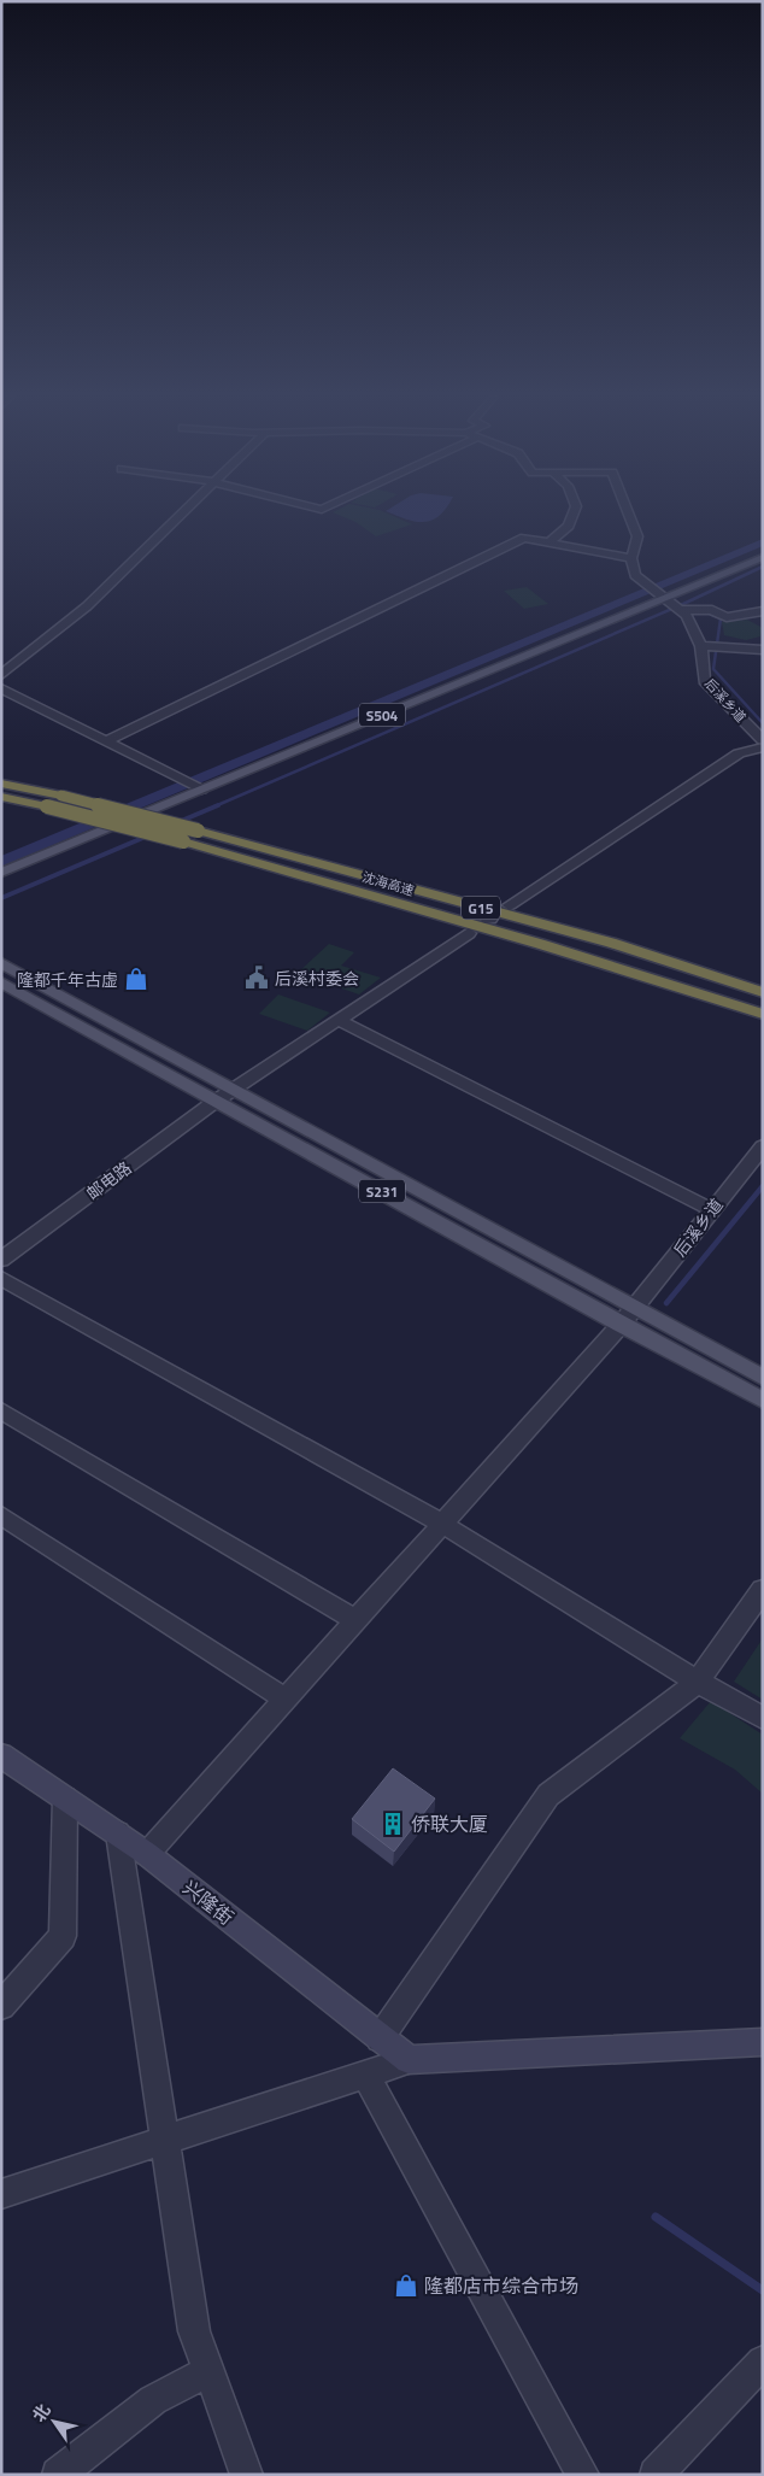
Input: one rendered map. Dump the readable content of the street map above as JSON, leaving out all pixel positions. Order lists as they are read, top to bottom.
{
  "streets": {
    "highway": ["沈海高速", "G15"],
    "main road": ["S504", "S231"],
    "street": ["后溪乡道", "邮电路", "兴隆街"]
  },
  "crossings": [
    ["后溪乡道", "S504"],
    ["后溪乡道", "S231"],
    ["后溪乡道", "兴隆街"],
    ["邮电路", "S231"]
  ],
  "places": {
    "public building": ["后溪村委会"],
    "shop": ["隆都千年古虚", "隆都店市综合市场"],
    "building": ["侨联大厦"]
  },
  "north": "top left"
}
